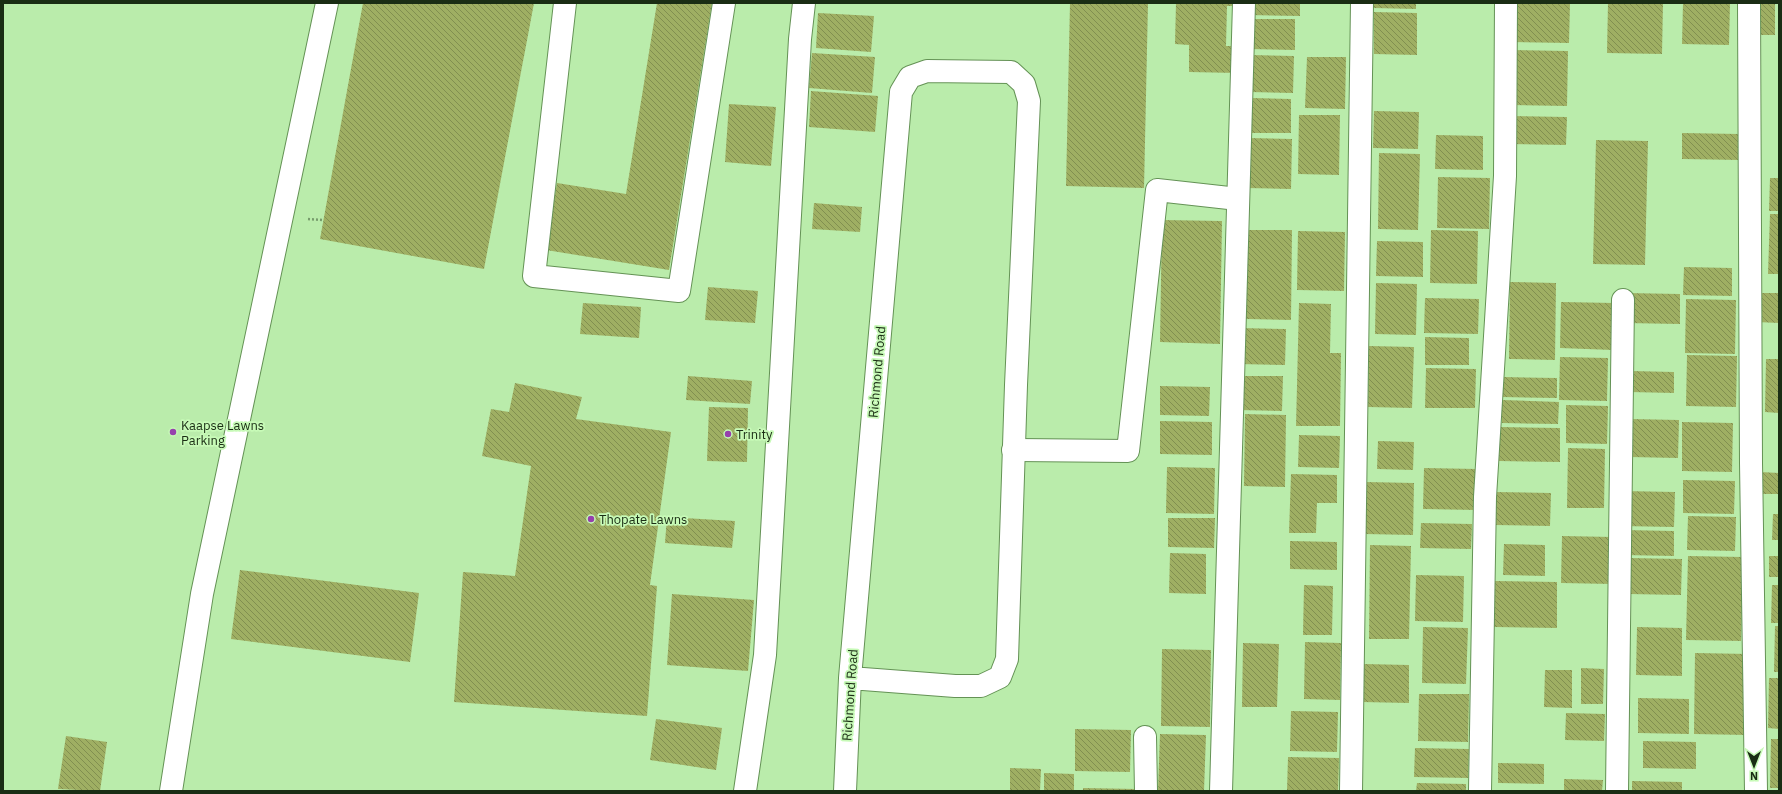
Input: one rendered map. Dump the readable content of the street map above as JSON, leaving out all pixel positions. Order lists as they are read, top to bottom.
{
  "streets": {
    "street": ["Richmond Road"]
  },
  "places": ["Kaapse Lawns Parking", "Trinity", "Thopate Lawns"],
  "north": "bottom"
}
